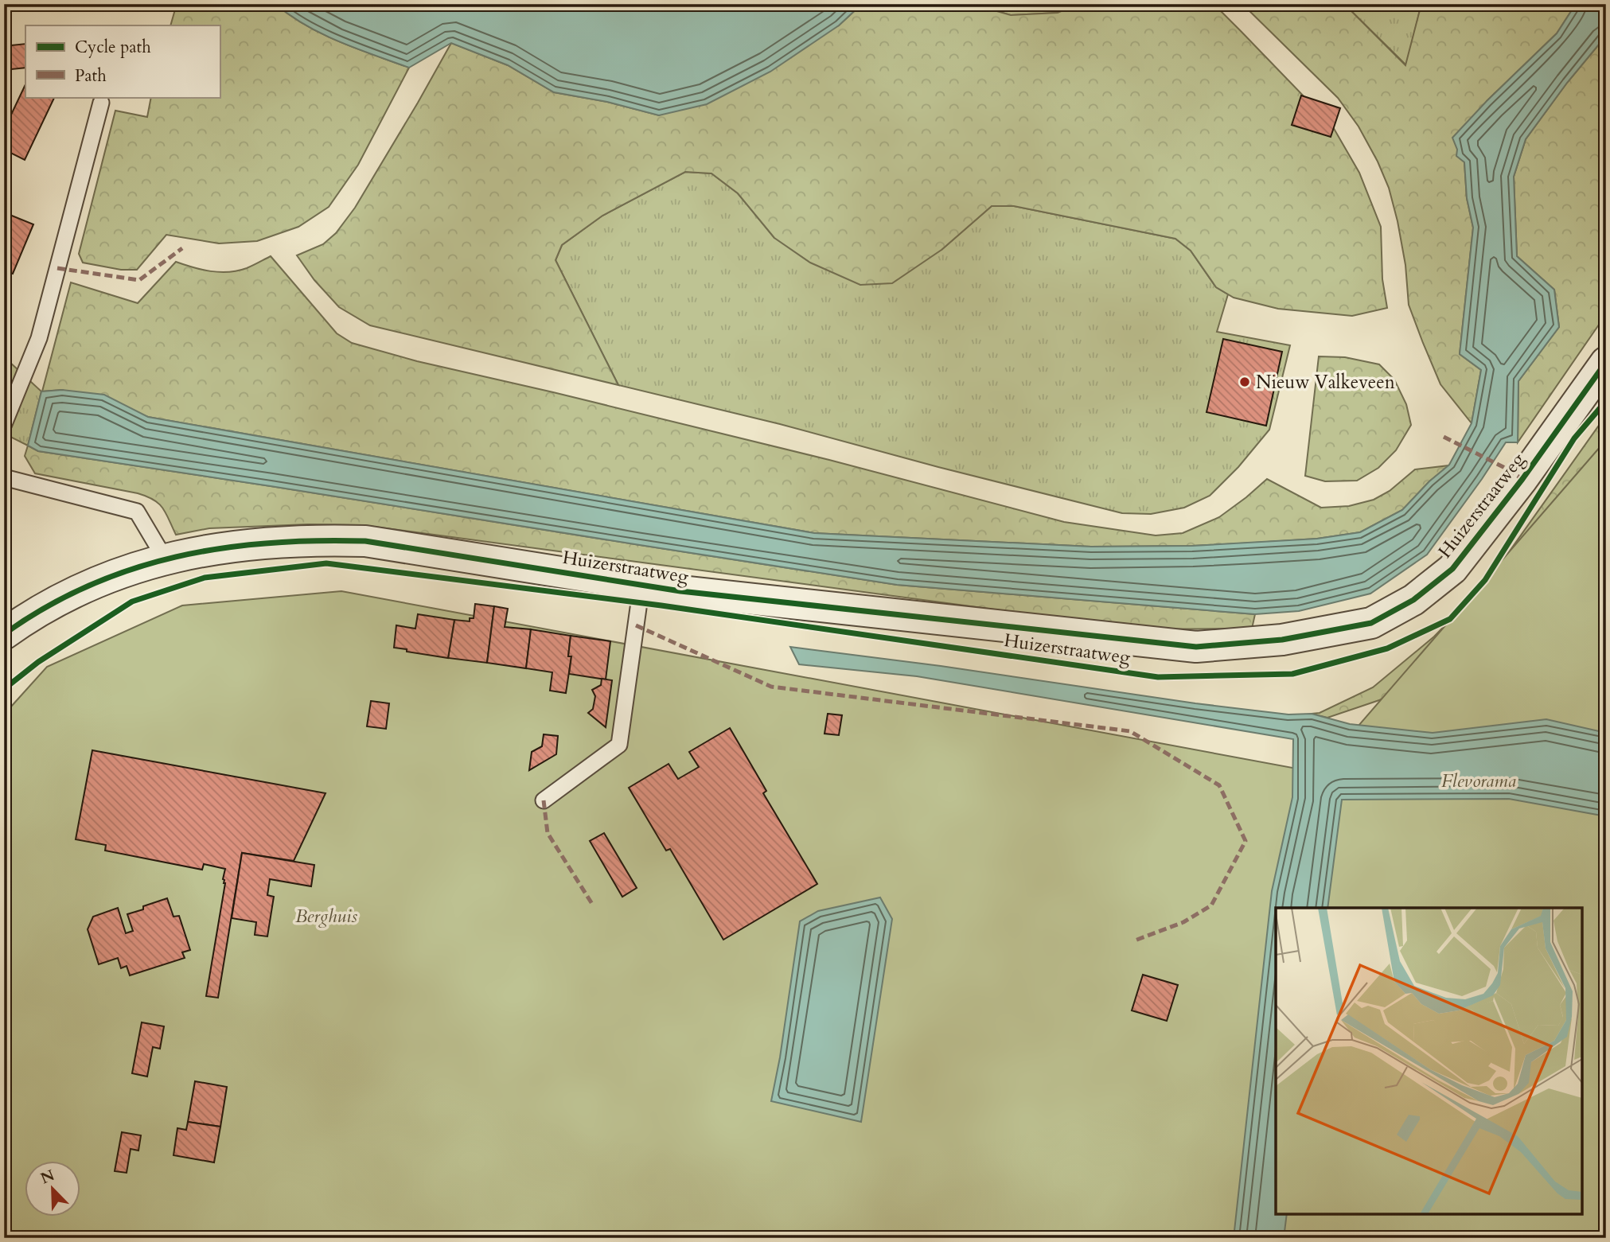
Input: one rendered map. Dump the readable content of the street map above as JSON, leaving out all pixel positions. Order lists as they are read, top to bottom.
{
  "streets": {
    "street": ["Huizerstraatweg"]
  },
  "parks": ["Flevorama", "Berghuis"],
  "places": ["Nieuw Valkeveen"],
  "legend": ["Cycle path", "Path"],
  "north": "top left"
}
